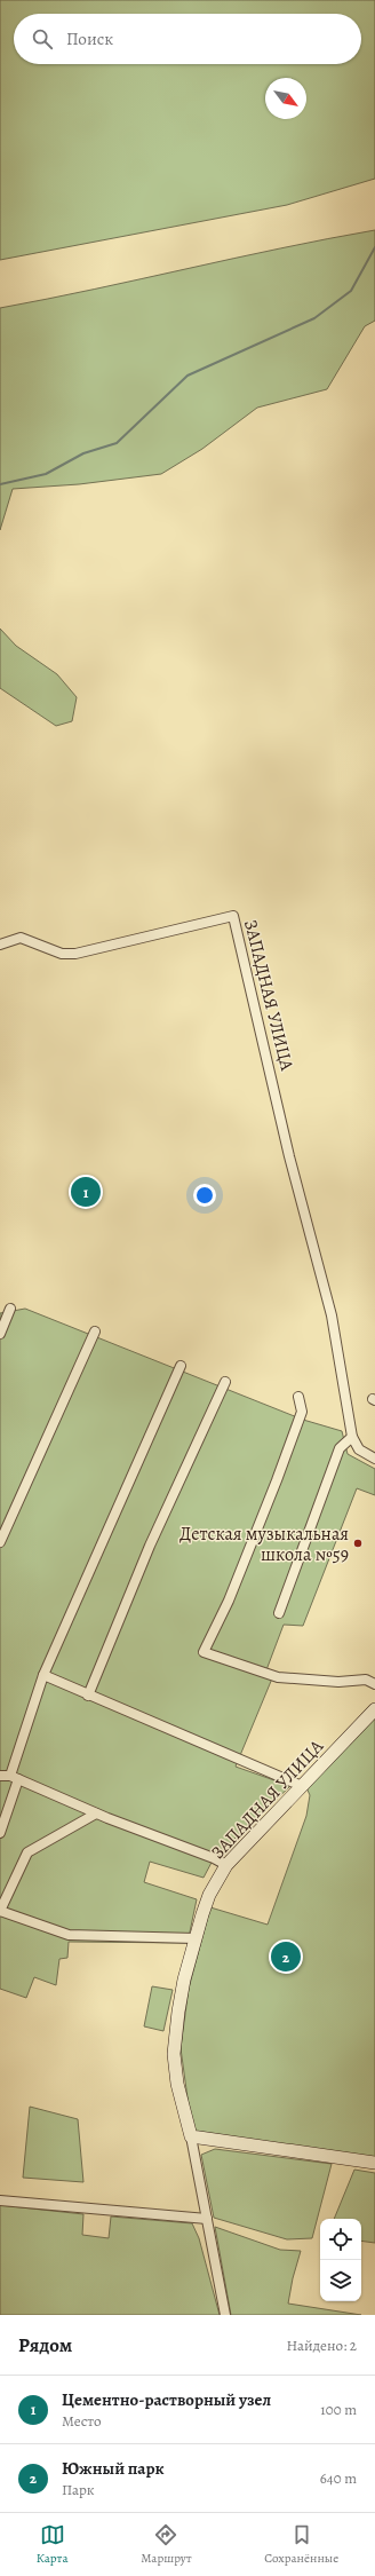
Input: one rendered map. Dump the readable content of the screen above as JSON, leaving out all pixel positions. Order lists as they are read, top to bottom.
{
  "streets": {
    "street": ["ЗАПАДНАЯ УЛИЦА"]
  },
  "places": ["Детская музыкальная школа №59"],
  "north": "bottom right",
  "page": {
    "search": "Поиск",
    "pins": ["1", "2"],
    "heading": ["Рядом", "Найдено: 2"],
    "list": [
      {
        "mark": "1",
        "name": "Цементно-растворный узел",
        "note": "Место",
        "value": "100 m"
      },
      {
        "mark": "2",
        "name": "Южный парк",
        "note": "Парк",
        "value": "640 m"
      }
    ],
    "nav": ["Карта", "Маршрут", "Сохранённые"]
  }
}
